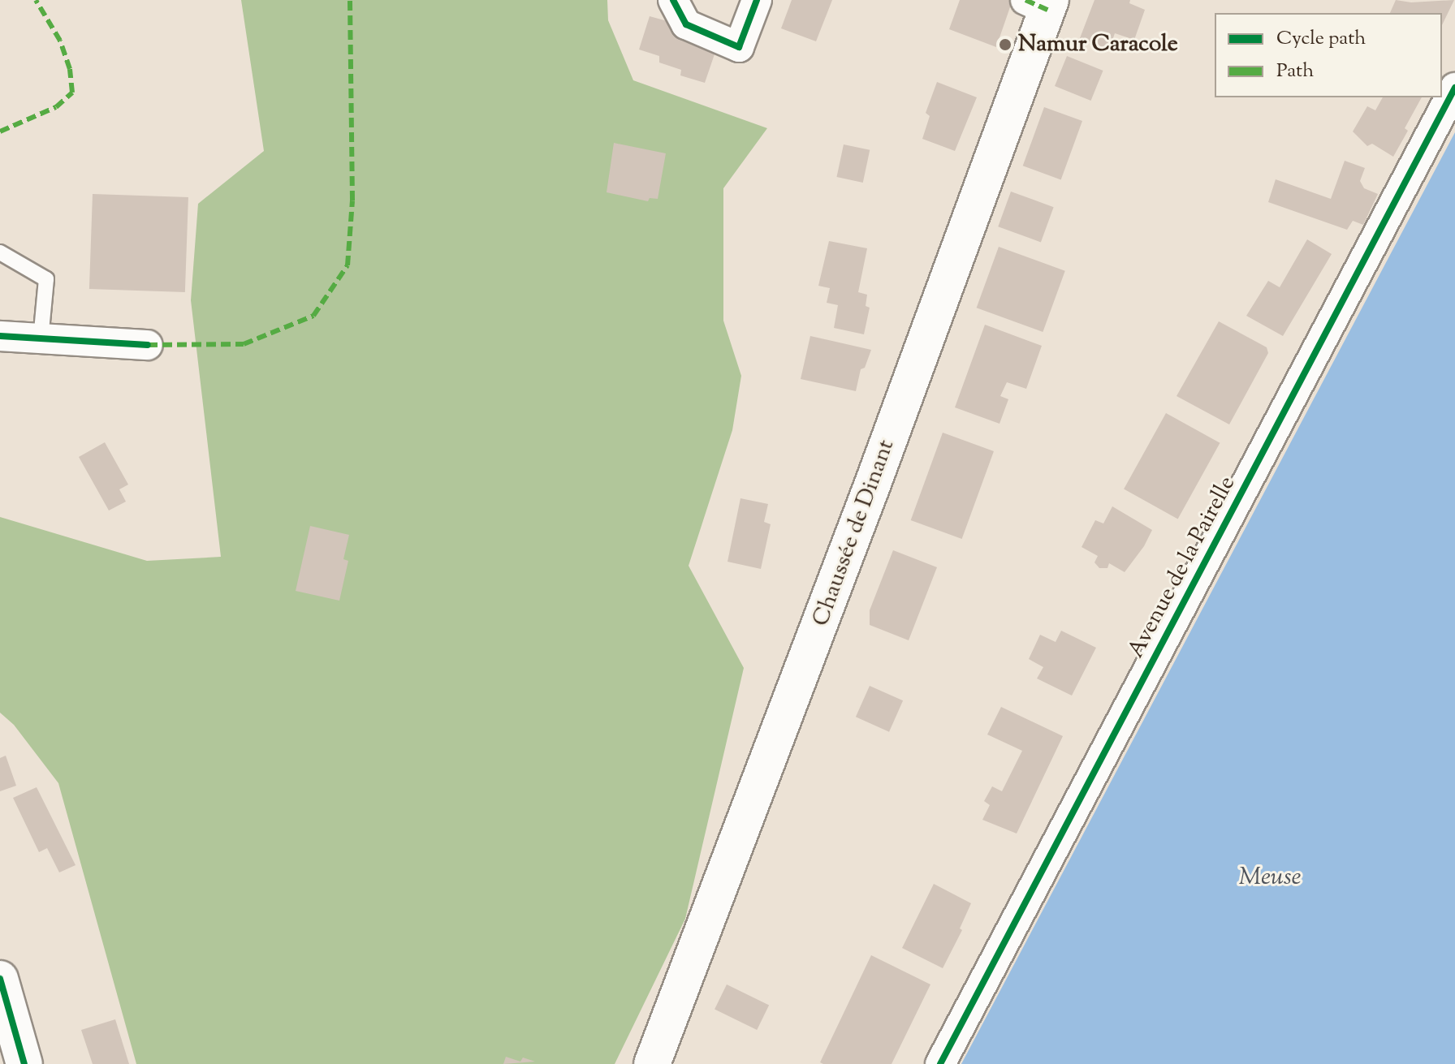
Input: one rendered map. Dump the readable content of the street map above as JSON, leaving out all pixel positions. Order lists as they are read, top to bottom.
{
  "streets": {
    "main road": ["Chaussée de Dinant"],
    "street": ["Avenue de la Pairelle"]
  },
  "water": ["Meuse"],
  "places": ["Namur Caracole"],
  "legend": ["Cycle path", "Path"]
}
